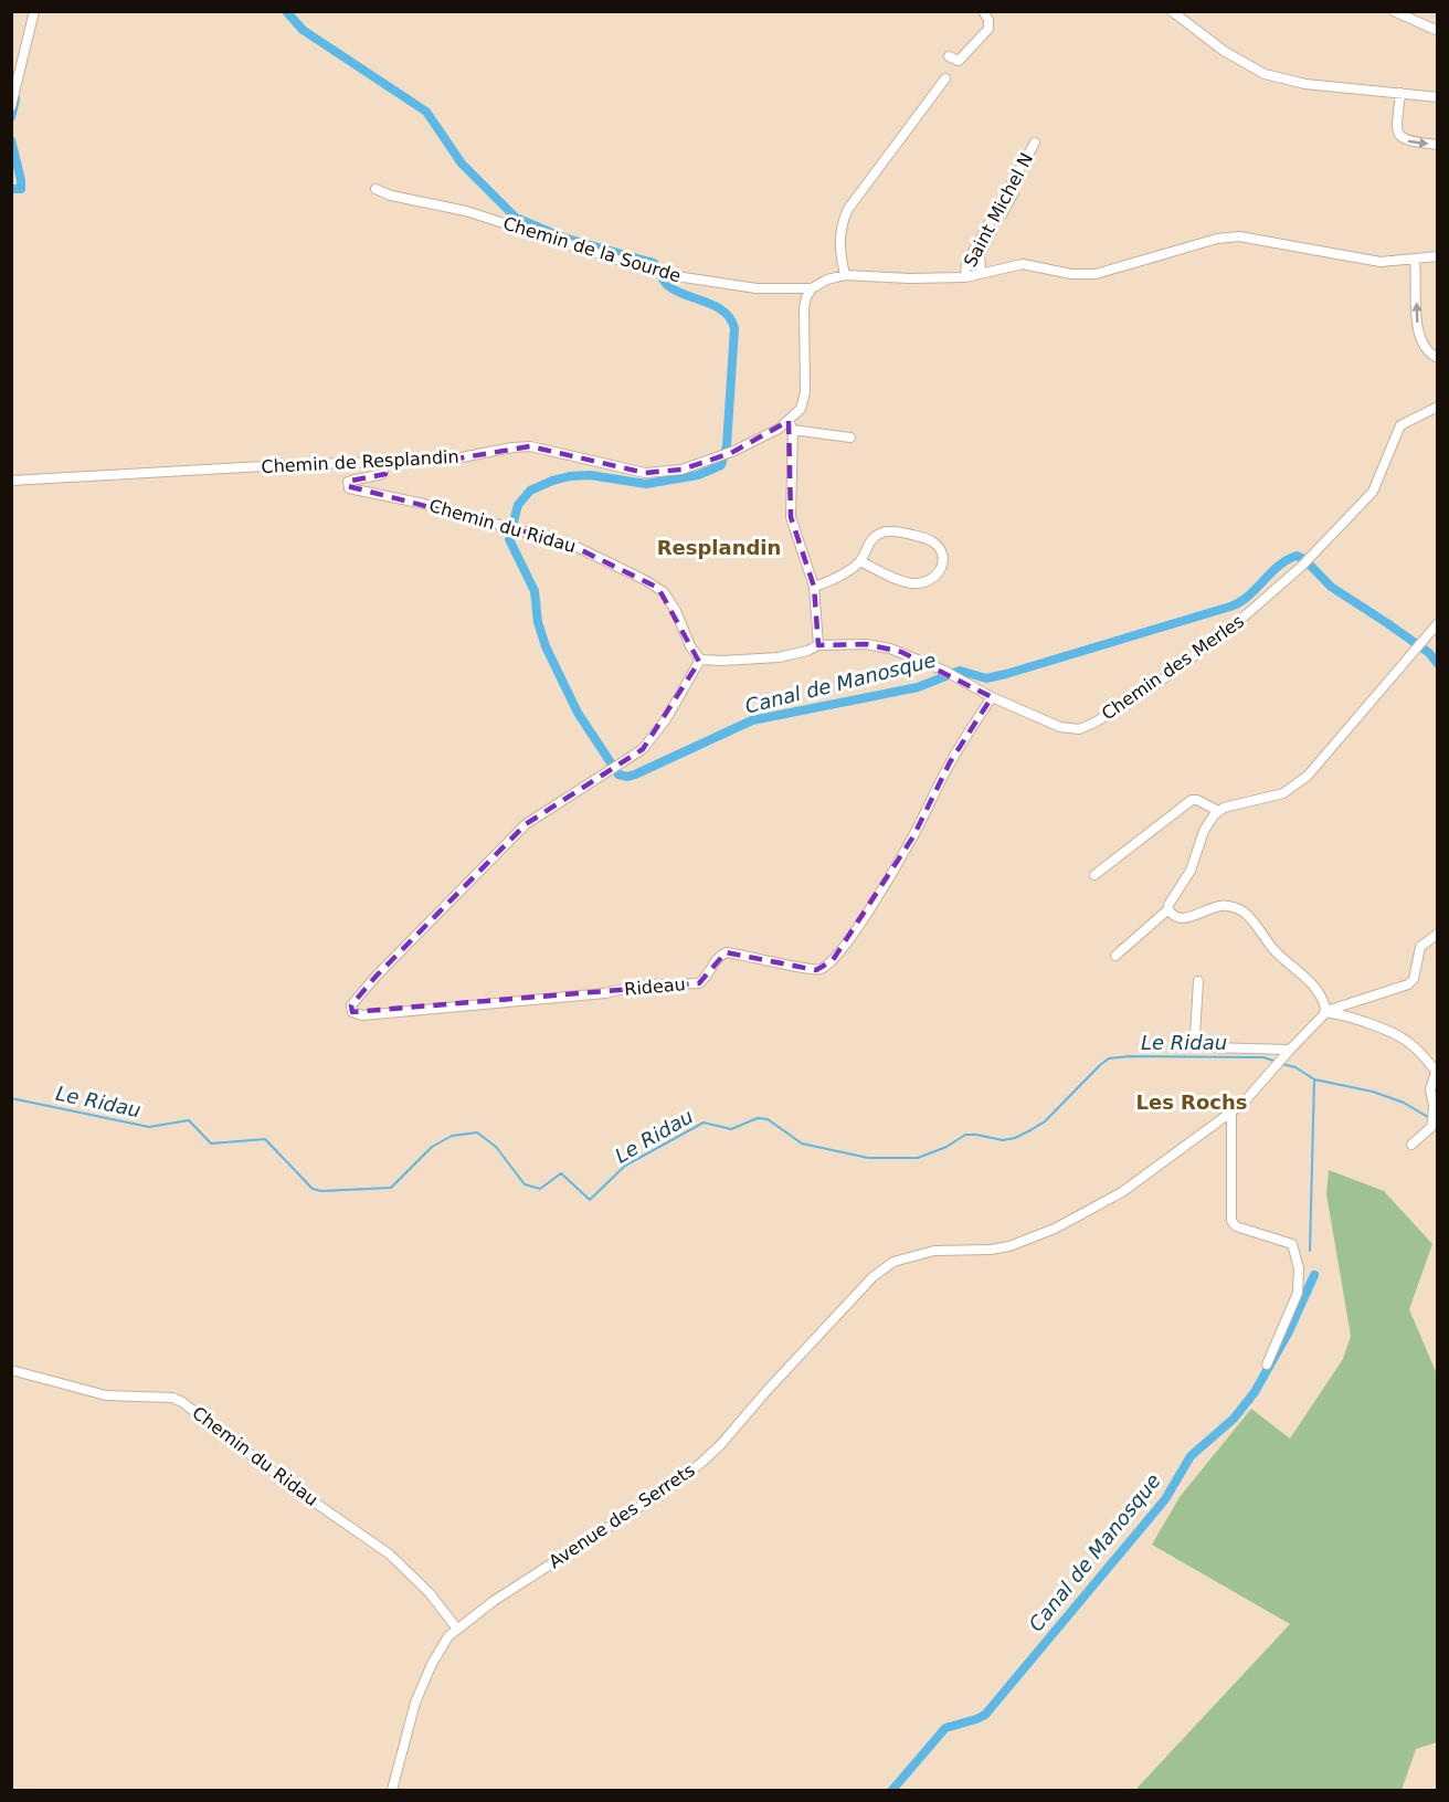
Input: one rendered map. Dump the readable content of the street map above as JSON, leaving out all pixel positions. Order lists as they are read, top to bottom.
{
  "streets": {
    "street": [
      "Saint Michel N",
      "Chemin de la Sourde",
      "Chemin de Resplandin",
      "Chemin du Ridau",
      "Chemin des Merles",
      "Rideau",
      "Avenue des Serrets"
    ]
  },
  "crossings": [
    ["Chemin de Resplandin", "Chemin du Ridau"],
    ["Chemin du Ridau", "Chemin des Merles"],
    ["Chemin du Ridau", "Rideau"],
    ["Chemin du Ridau", "Avenue des Serrets"],
    ["Chemin des Merles", "Rideau"]
  ],
  "districts": ["Resplandin", "Les Rochs"],
  "water": ["Canal de Manosque", "Le Ridau"]
}
